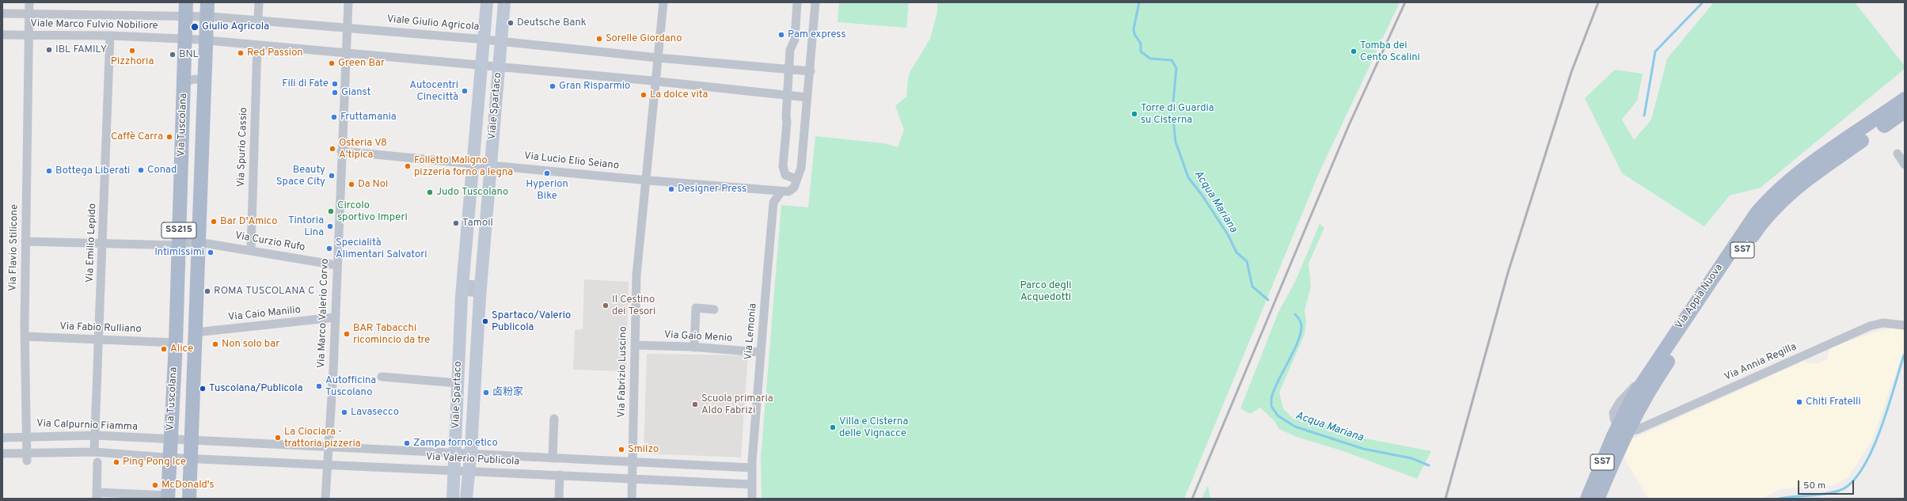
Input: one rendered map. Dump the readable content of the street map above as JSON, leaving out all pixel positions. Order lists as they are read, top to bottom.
{
  "streets": {
    "main road": [
      "Via Tuscolana",
      "SS215",
      "SS7",
      "Via Appia Nuova"
    ],
    "street": [
      "Viale Giulio Agricola",
      "Viale Marco Fulvio Nobiliore",
      "Viale Spartaco",
      "Via Spurio Cassio",
      "Via Lucio Elio Seiano",
      "Via Curzio Rufo",
      "Via Emilio Lepido",
      "Via Flavio Stilicone",
      "Via Marco Valerio Corvo",
      "Via Caio Manilio",
      "Via Fabio Rulliano",
      "Via Lemonia",
      "Via Gaio Menio",
      "Via Annia Regilla",
      "Via Fabrizio Luscino",
      "Via Calpurnio Fiamma",
      "Via Valerio Publicola"
    ]
  },
  "crossings": [
    ["Viale Giulio Agricola", "Viale Spartaco"],
    ["Viale Giulio Agricola", "Via Tuscolana"],
    ["Viale Giulio Agricola", "Via Marco Valerio Corvo"],
    ["Viale Giulio Agricola", "Via Fabrizio Luscino"],
    ["Viale Marco Fulvio Nobiliore", "Via Tuscolana"],
    ["Viale Marco Fulvio Nobiliore", "Via Emilio Lepido"],
    ["Viale Marco Fulvio Nobiliore", "Via Flavio Stilicone"],
    ["Viale Spartaco", "Via Lucio Elio Seiano"],
    ["Viale Spartaco", "Via Valerio Publicola"],
    ["Via Tuscolana", "Via Curzio Rufo"],
    ["Via Tuscolana", "Via Caio Manilio"],
    ["Via Tuscolana", "Via Fabio Rulliano"],
    ["Via Tuscolana", "Via Calpurnio Fiamma"],
    ["Via Tuscolana", "Via Valerio Publicola"],
    ["Via Spurio Cassio", "Via Curzio Rufo"],
    ["Via Lucio Elio Seiano", "Via Marco Valerio Corvo"],
    ["Via Lucio Elio Seiano", "Via Lemonia"],
    ["Via Lucio Elio Seiano", "Via Fabrizio Luscino"],
    ["Via Curzio Rufo", "Via Marco Valerio Corvo"],
    ["Via Emilio Lepido", "Via Fabio Rulliano"],
    ["Via Emilio Lepido", "Via Calpurnio Fiamma"],
    ["Via Flavio Stilicone", "Via Fabio Rulliano"],
    ["Via Flavio Stilicone", "Via Calpurnio Fiamma"],
    ["Via Appia Nuova", "Via Annia Regilla"],
    ["Via Marco Valerio Corvo", "Via Caio Manilio"],
    ["Via Marco Valerio Corvo", "Via Valerio Publicola"],
    ["Via Lemonia", "Via Gaio Menio"],
    ["Via Lemonia", "Via Valerio Publicola"],
    ["Via Gaio Menio", "Via Fabrizio Luscino"],
    ["Via Fabrizio Luscino", "Via Valerio Publicola"],
    ["Via Calpurnio Fiamma", "Via Valerio Publicola"]
  ],
  "water": ["Acqua Mariana"],
  "parks": ["Parco degli Acquedotti"],
  "places": [
    "Deutsche Bank",
    "Giulio Agricola",
    "Pam express",
    "Sorelle Giordano",
    "IBL FAMILY",
    "Pizzhoria",
    "Tomba dei Cento Scalini",
    "Red Passion",
    "BNL",
    "Green Bar",
    "Fili di Fate",
    "Gran Risparmio",
    "Autocentri Cinecittà",
    "Gianst",
    "La dolce vita",
    "Torre di Guardia su Cisterna",
    "Fruttamania",
    "Caffè Carra",
    "Osteria V8 A'tipica",
    "Folletto Maligno pizzeria forno a legna",
    "Conad",
    "Bottega Liberati",
    "Hyperion Bike",
    "Beauty Space City",
    "Da Noi",
    "Designer Press",
    "Judo Tuscolano",
    "Circolo sportivo Imperi",
    "Bar D'Amico",
    "Tamoil",
    "Tintoria Lina",
    "Specialità Alimentari Salvatori",
    "Intimissimi",
    "ROMA TUSCOLANA C",
    "Il Cestino dei Tesori",
    "Spartaco/Valerio Publicola",
    "BAR Tabacchi ricomincio da tre",
    "Non solo bar",
    "Alice",
    "Autofficina Tuscolano",
    "Tuscolana/Publicola",
    "卤粉家",
    "Chiti Fratelli",
    "Scuola primaria Aldo Fabrizi",
    "Lavasecco",
    "Villa e Cisterna delle Vignacce",
    "La Ciociara - trattoria pizzeria",
    "Zampa forno etico",
    "Smilzo",
    "Ping Pong Ice",
    "McDonald's"
  ],
  "scale_bar": "50 m"
}
